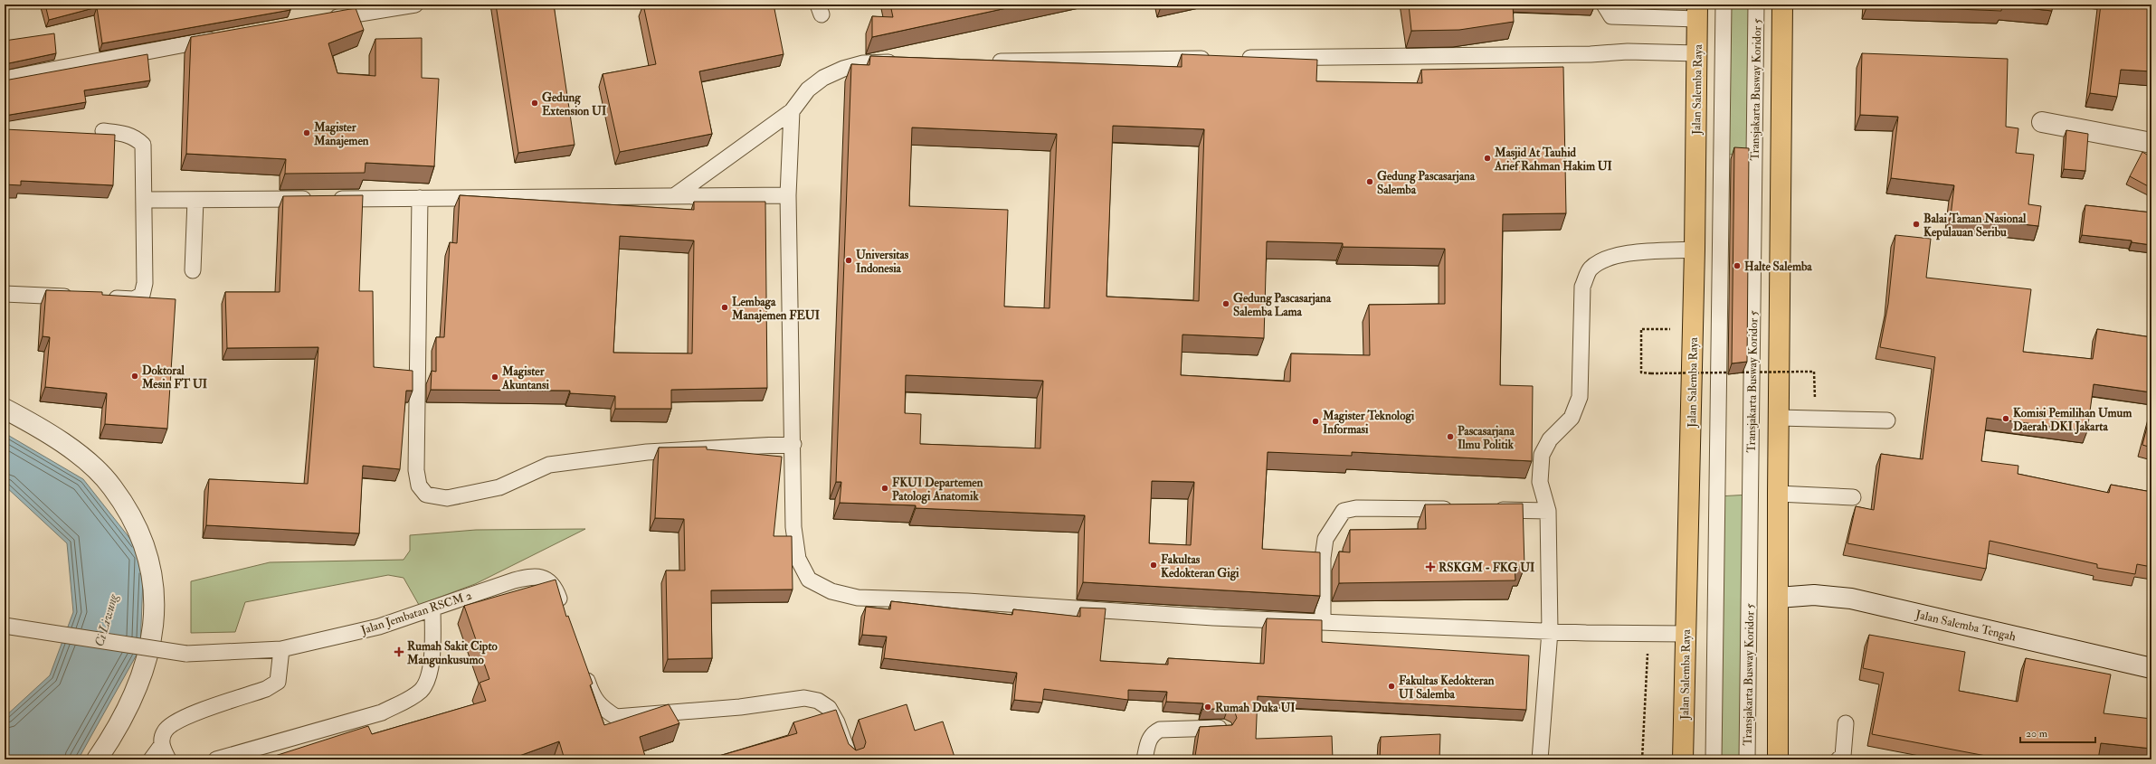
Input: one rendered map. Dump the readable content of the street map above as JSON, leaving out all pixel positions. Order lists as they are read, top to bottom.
{
  "streets": {
    "main road": ["Jalan Salemba Raya"],
    "street": ["Jalan Salemba Tengah"],
    "lane": ["Transjakarta Busway Koridor 5", "Jalan Jembatan RSCM 2"]
  },
  "water": ["Ci Liwung"],
  "places": {
    "other": [
      "Gedung Extension UI",
      "Magister Manajemen",
      "Masjid At Tauhid Arief Rahman Hakim UI",
      "Gedung Pascasarjana Salemba",
      "Balai Taman Nasional Kepulauan Seribu",
      "Universitas Indonesia",
      "Halte Salemba",
      "Gedung Pascasarjana Salemba Lama",
      "Lembaga Manajemen FEUI",
      "Doktoral Mesin FT UI",
      "Magister Akuntansi",
      "Komisi Pemilihan Umum Daerah DKI Jakarta",
      "Magister Teknologi Informasi",
      "Pascasarjana Ilmu Politik",
      "FKUI Departemen Patologi Anatomik",
      "Fakultas Kedokteran Gigi",
      "Fakultas Kedokteran UI Salemba",
      "Rumah Duka UI"
    ],
    "health": ["RSKGM - FKG UI", "Rumah Sakit Cipto Mangunkusumo"]
  },
  "scale_bar": "20 m"
}
